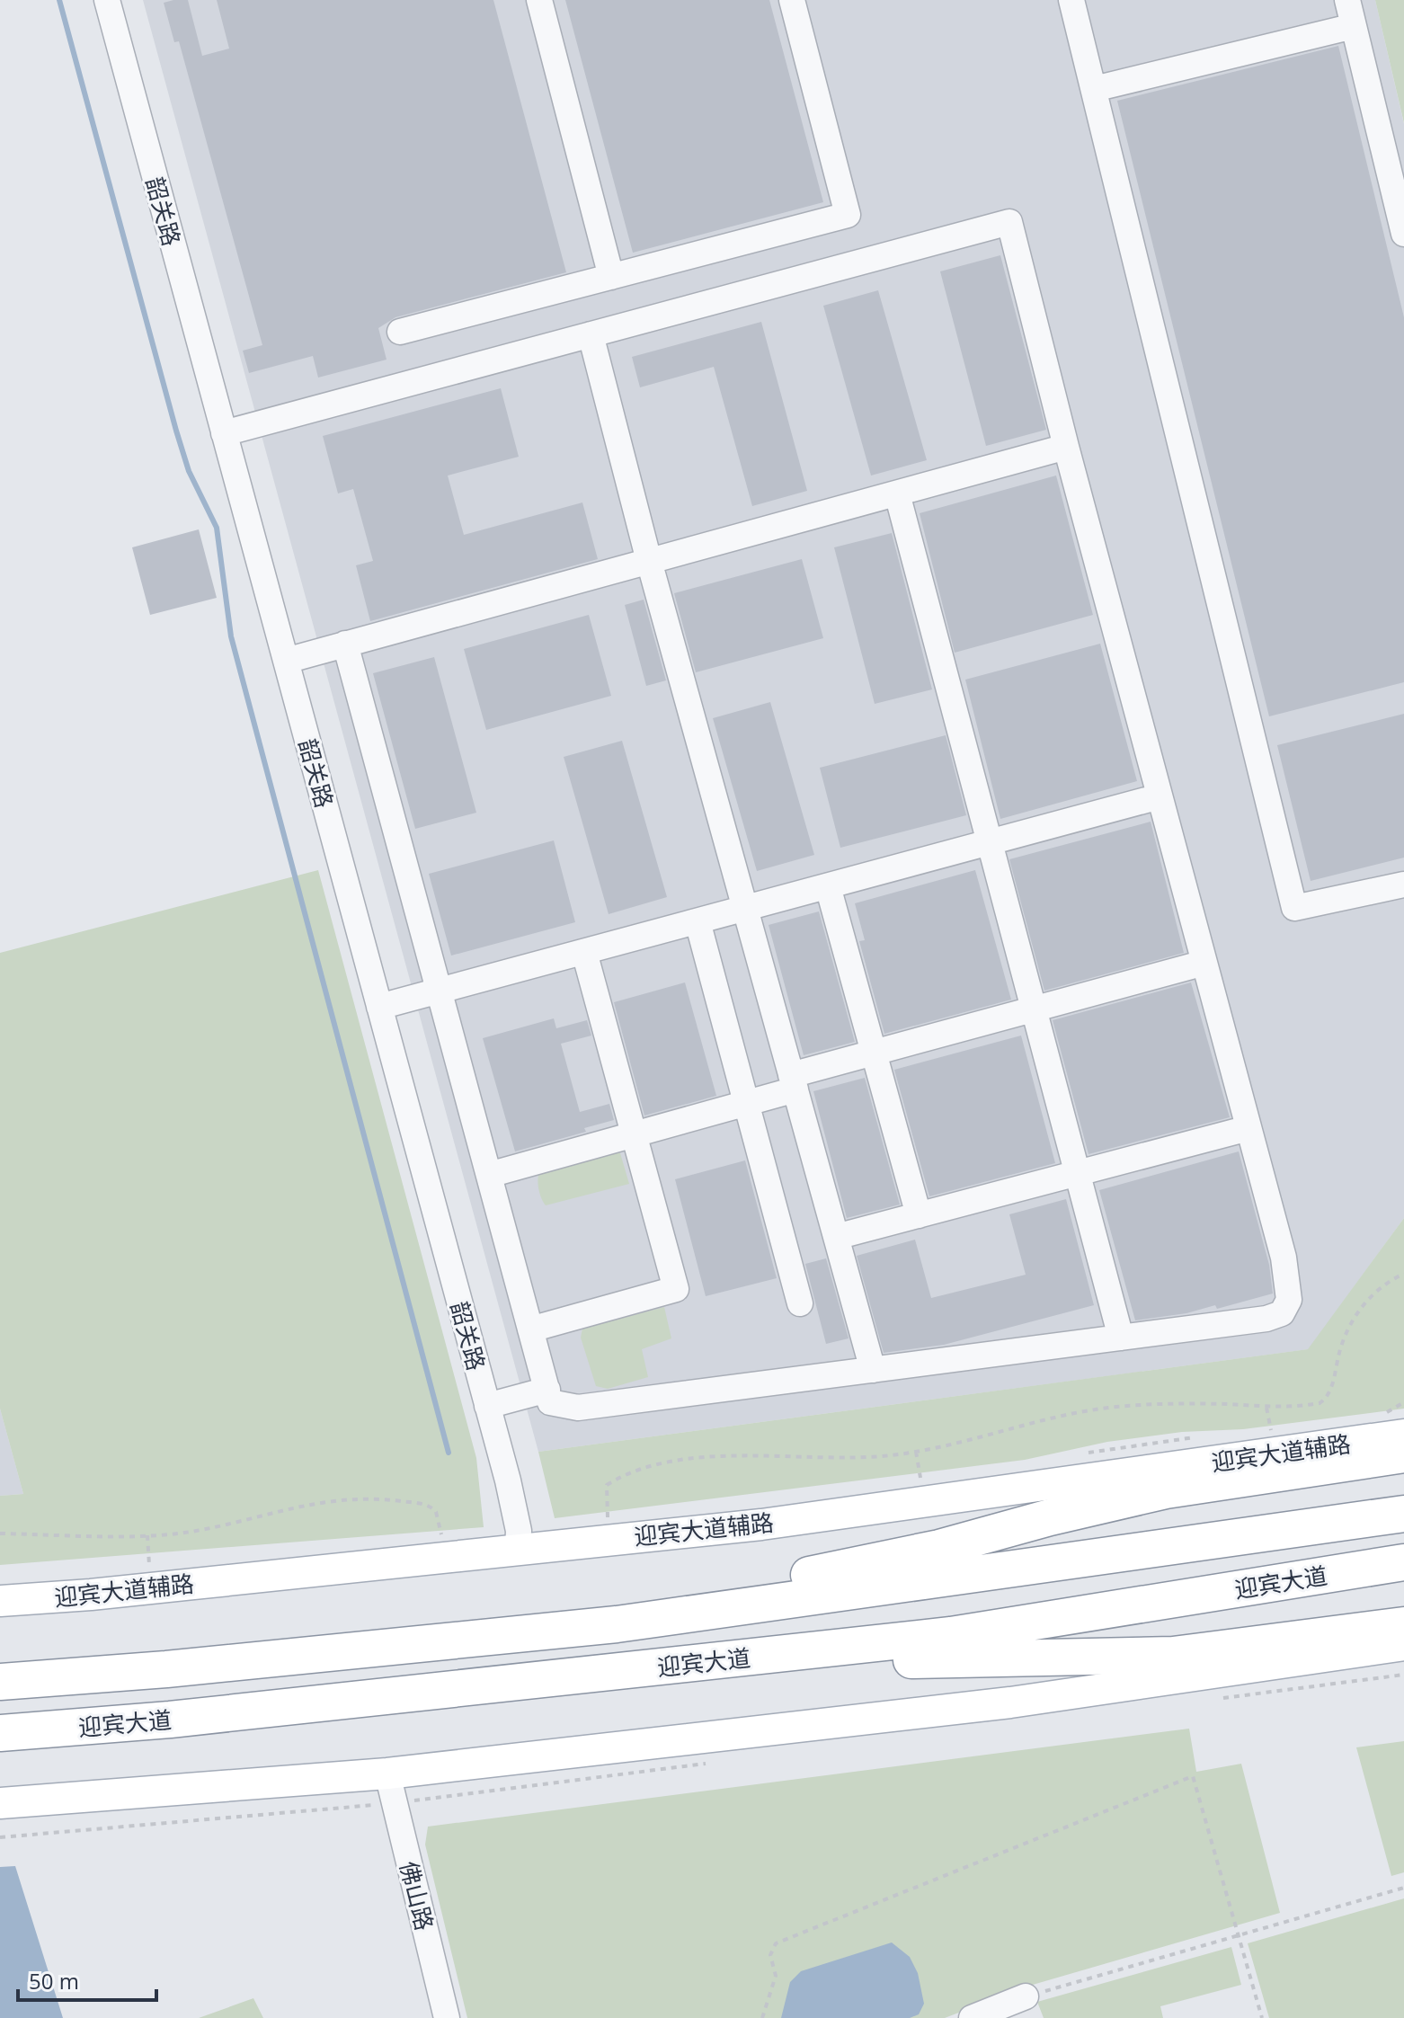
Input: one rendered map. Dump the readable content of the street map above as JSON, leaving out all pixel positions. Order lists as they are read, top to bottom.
{
  "streets": {
    "highway": ["迎宾大道"],
    "main road": ["迎宾大道辅路"],
    "street": ["韶关路", "佛山路"]
  },
  "crossings": [
    ["韶关路", "迎宾大道辅路"]
  ],
  "scale_bar": "50 m"
}
